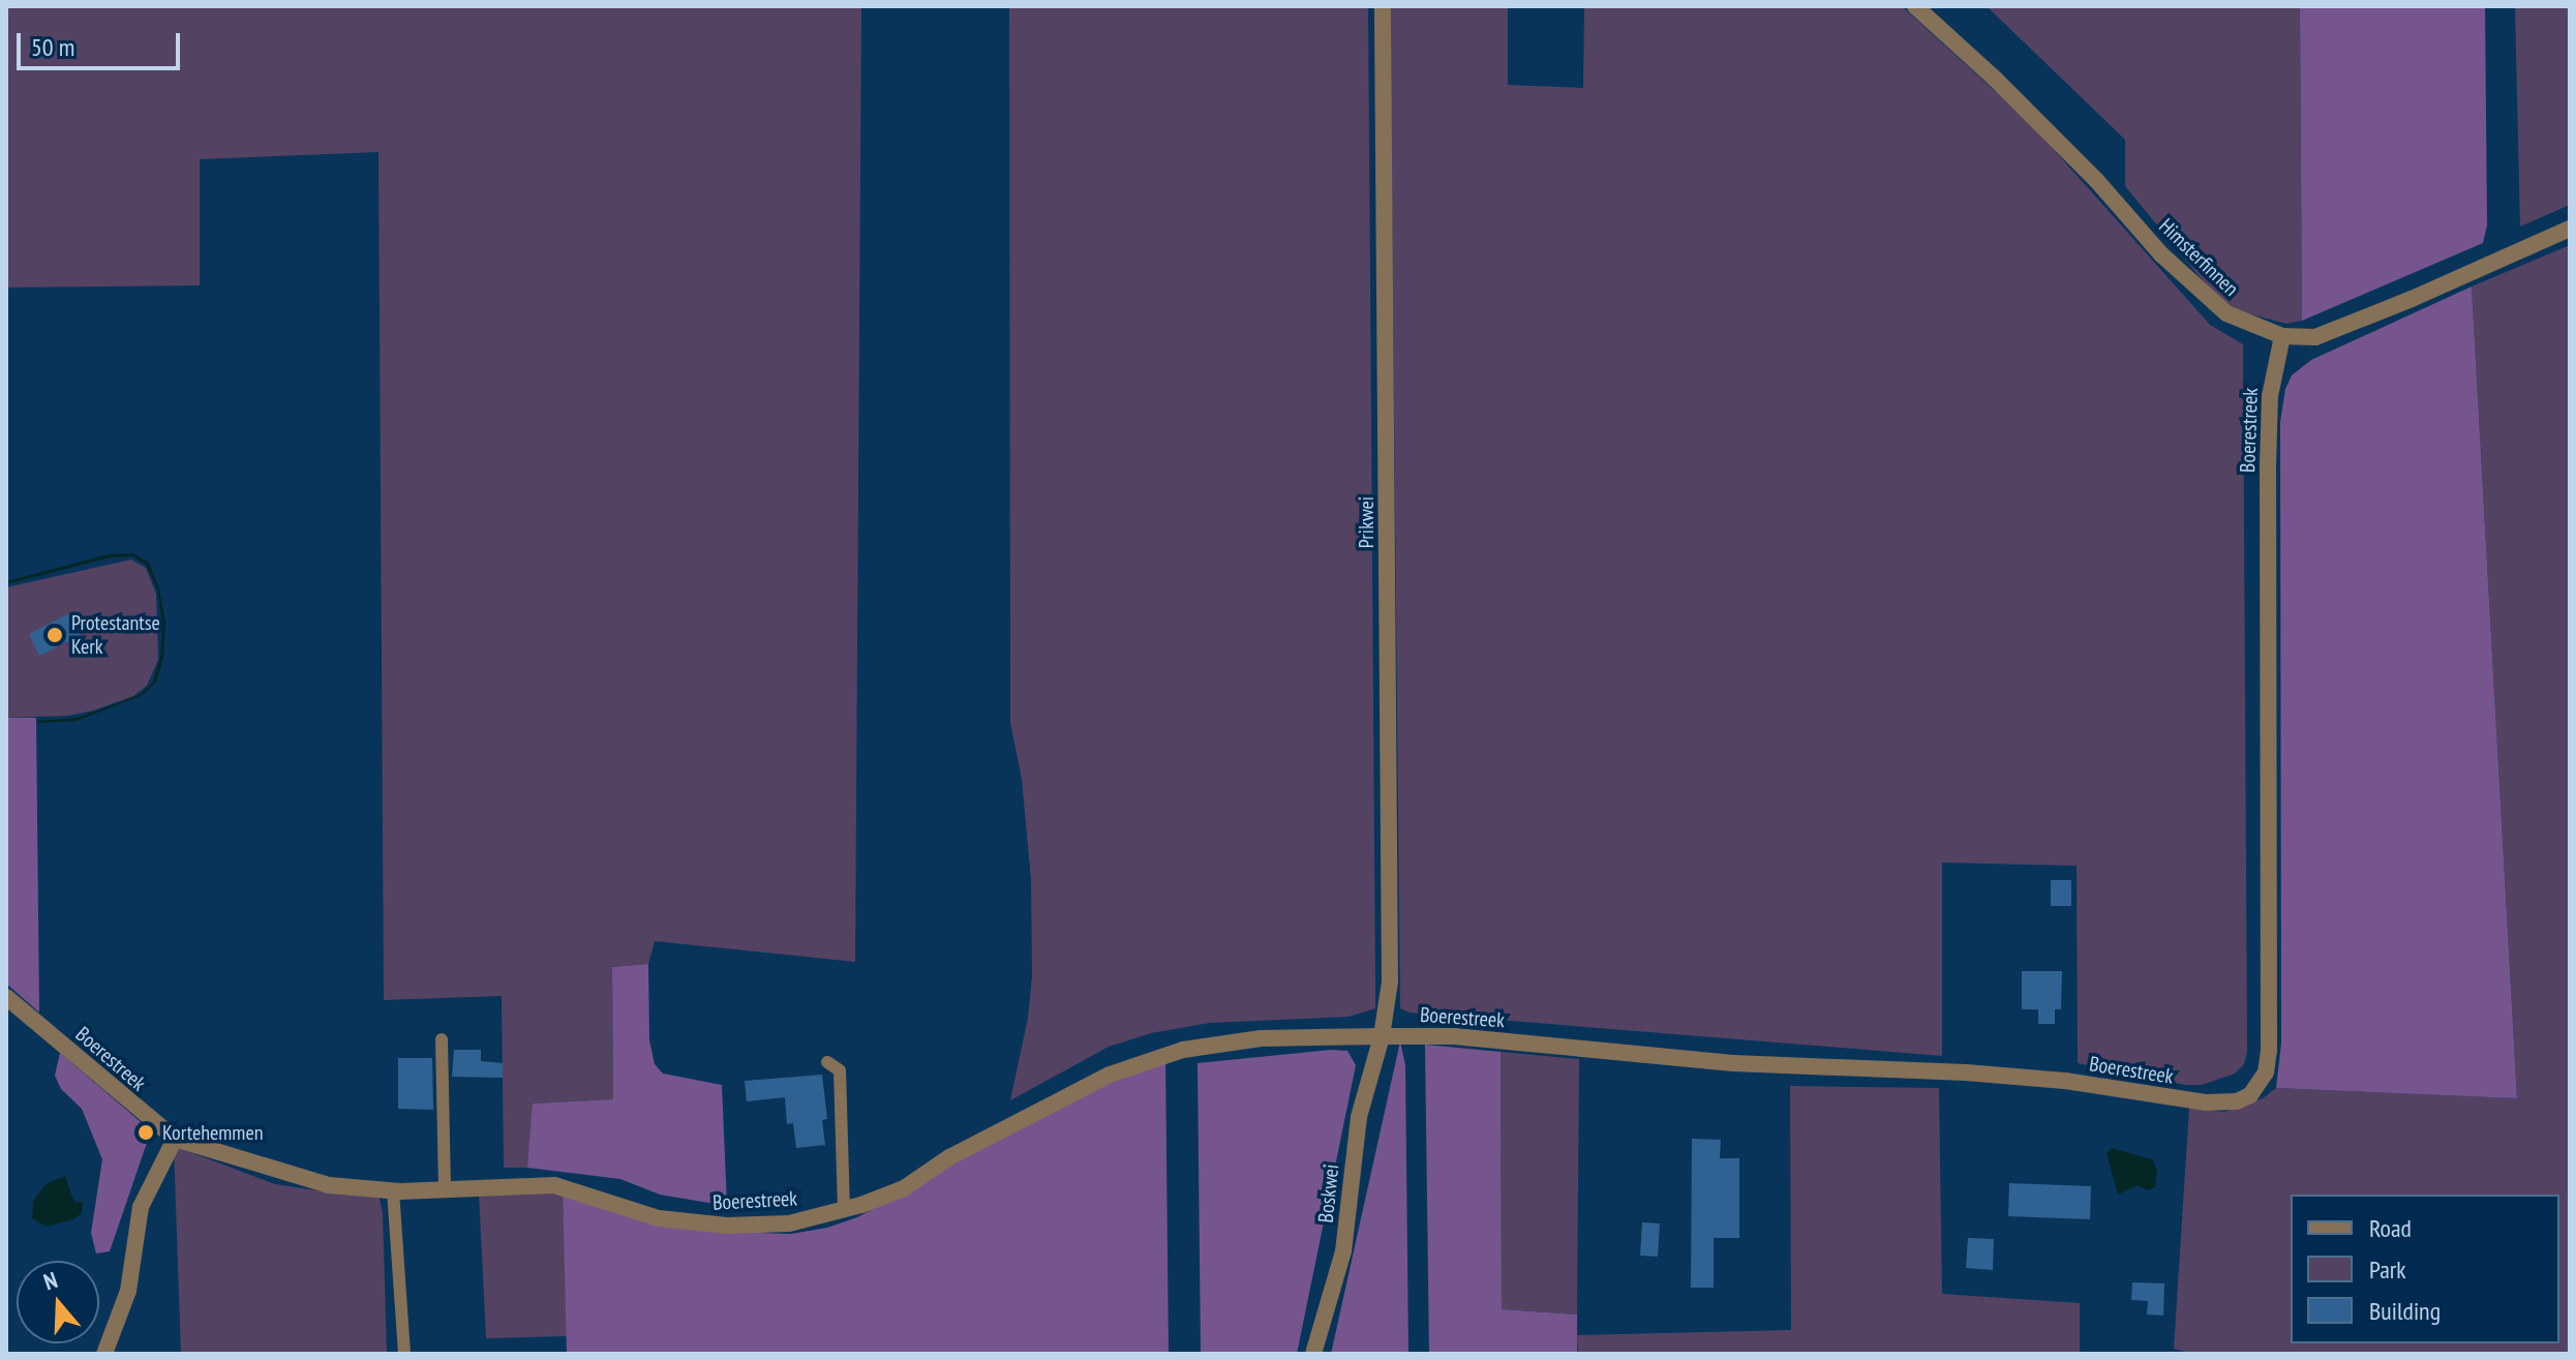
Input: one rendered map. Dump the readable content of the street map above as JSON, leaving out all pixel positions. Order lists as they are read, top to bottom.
{
  "streets": {
    "street": [
      "Himsterfinnen",
      "Boerestreek",
      "Prikwei",
      "Boskwei"
    ]
  },
  "crossings": [
    ["Himsterfinnen", "Boerestreek"],
    ["Boerestreek", "Prikwei"],
    ["Boerestreek", "Boskwei"],
    ["Prikwei", "Boskwei"]
  ],
  "places": ["Protestantse Kerk", "Kortehemmen"],
  "legend": ["Road", "Park", "Building"],
  "scale_bar": "50 m",
  "north": "top"
}
